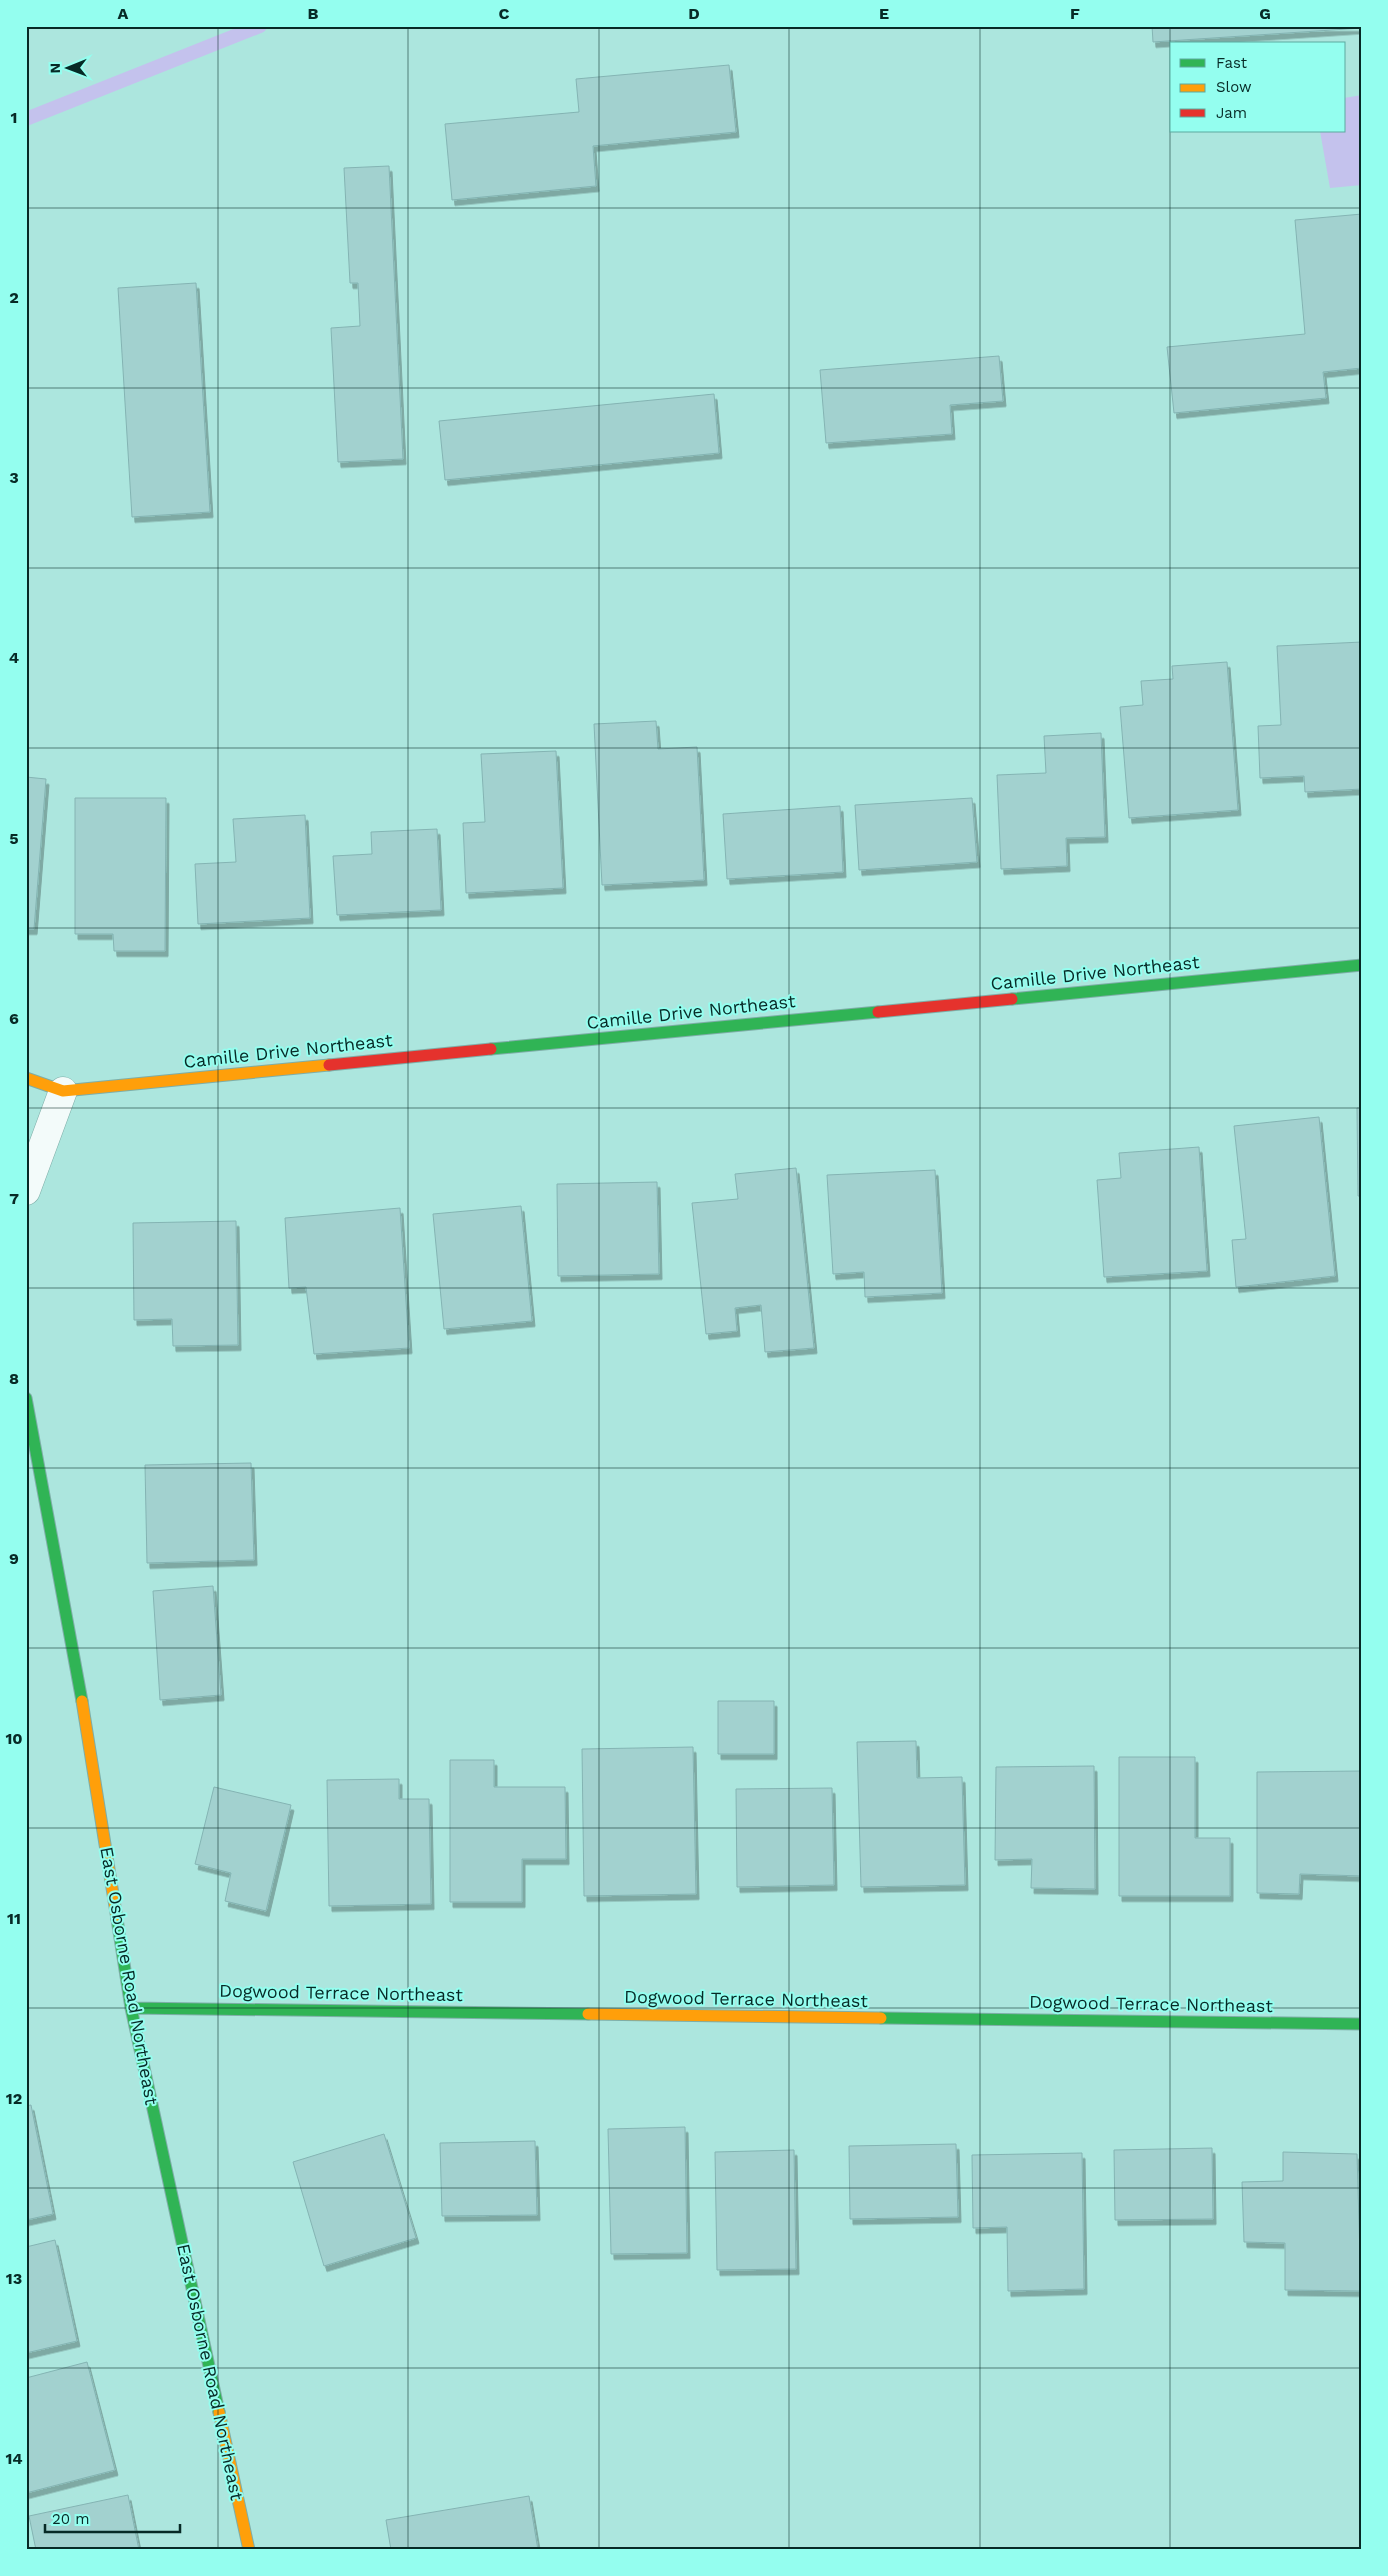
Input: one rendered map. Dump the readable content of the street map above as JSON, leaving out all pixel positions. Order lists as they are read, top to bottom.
{
  "streets": {
    "street": ["Camille Drive Northeast", "East Osborne Road Northeast", "Dogwood Terrace Northeast"]
  },
  "crossings": [
    ["East Osborne Road Northeast", "Dogwood Terrace Northeast"]
  ],
  "legend": ["Fast", "Slow", "Jam"],
  "scale_bar": "20 m",
  "north": "left",
  "grid": {
    "columns": [
      "A",
      "B",
      "C",
      "D",
      "E",
      "F",
      "G"
    ],
    "rows": [
      "1",
      "2",
      "3",
      "4",
      "5",
      "6",
      "7",
      "8",
      "9",
      "10",
      "11",
      "12",
      "13",
      "14"
    ]
  }
}
